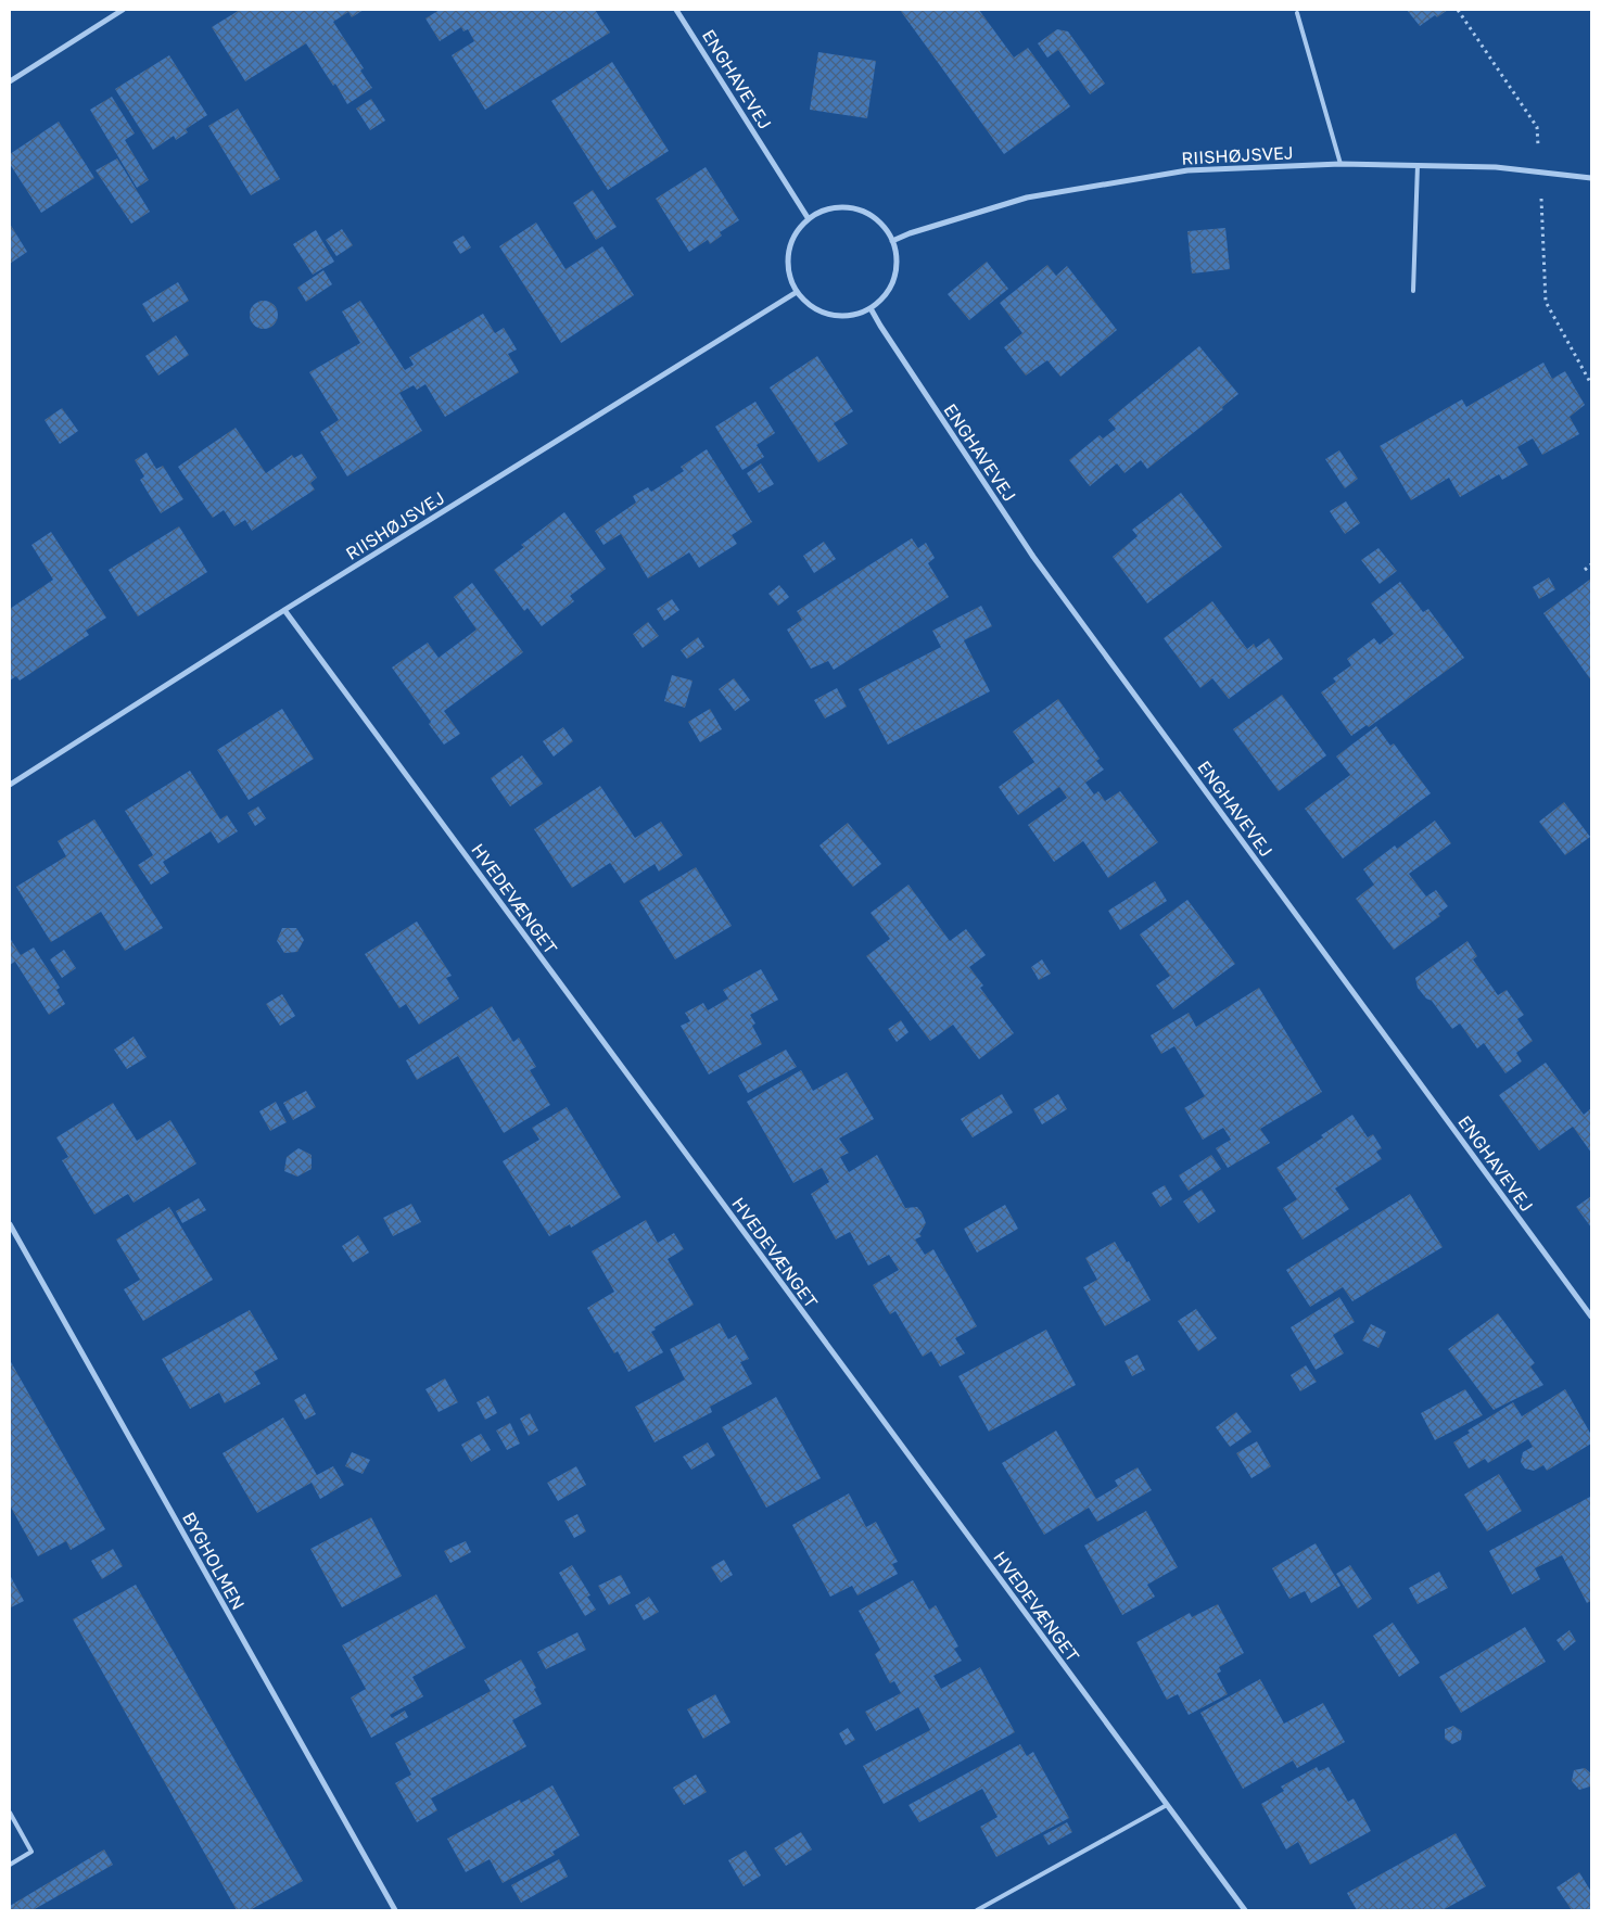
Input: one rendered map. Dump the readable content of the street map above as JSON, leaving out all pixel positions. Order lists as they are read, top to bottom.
{
  "streets": {
    "street": [
      "ENGHAVEVEJ",
      "RIISHØJSVEJ",
      "HVEDEVÆNGET",
      "BYGHOLMEN"
    ]
  },
  "crossings": [
    ["ENGHAVEVEJ", "RIISHØJSVEJ"],
    ["RIISHØJSVEJ", "HVEDEVÆNGET"]
  ]
}
